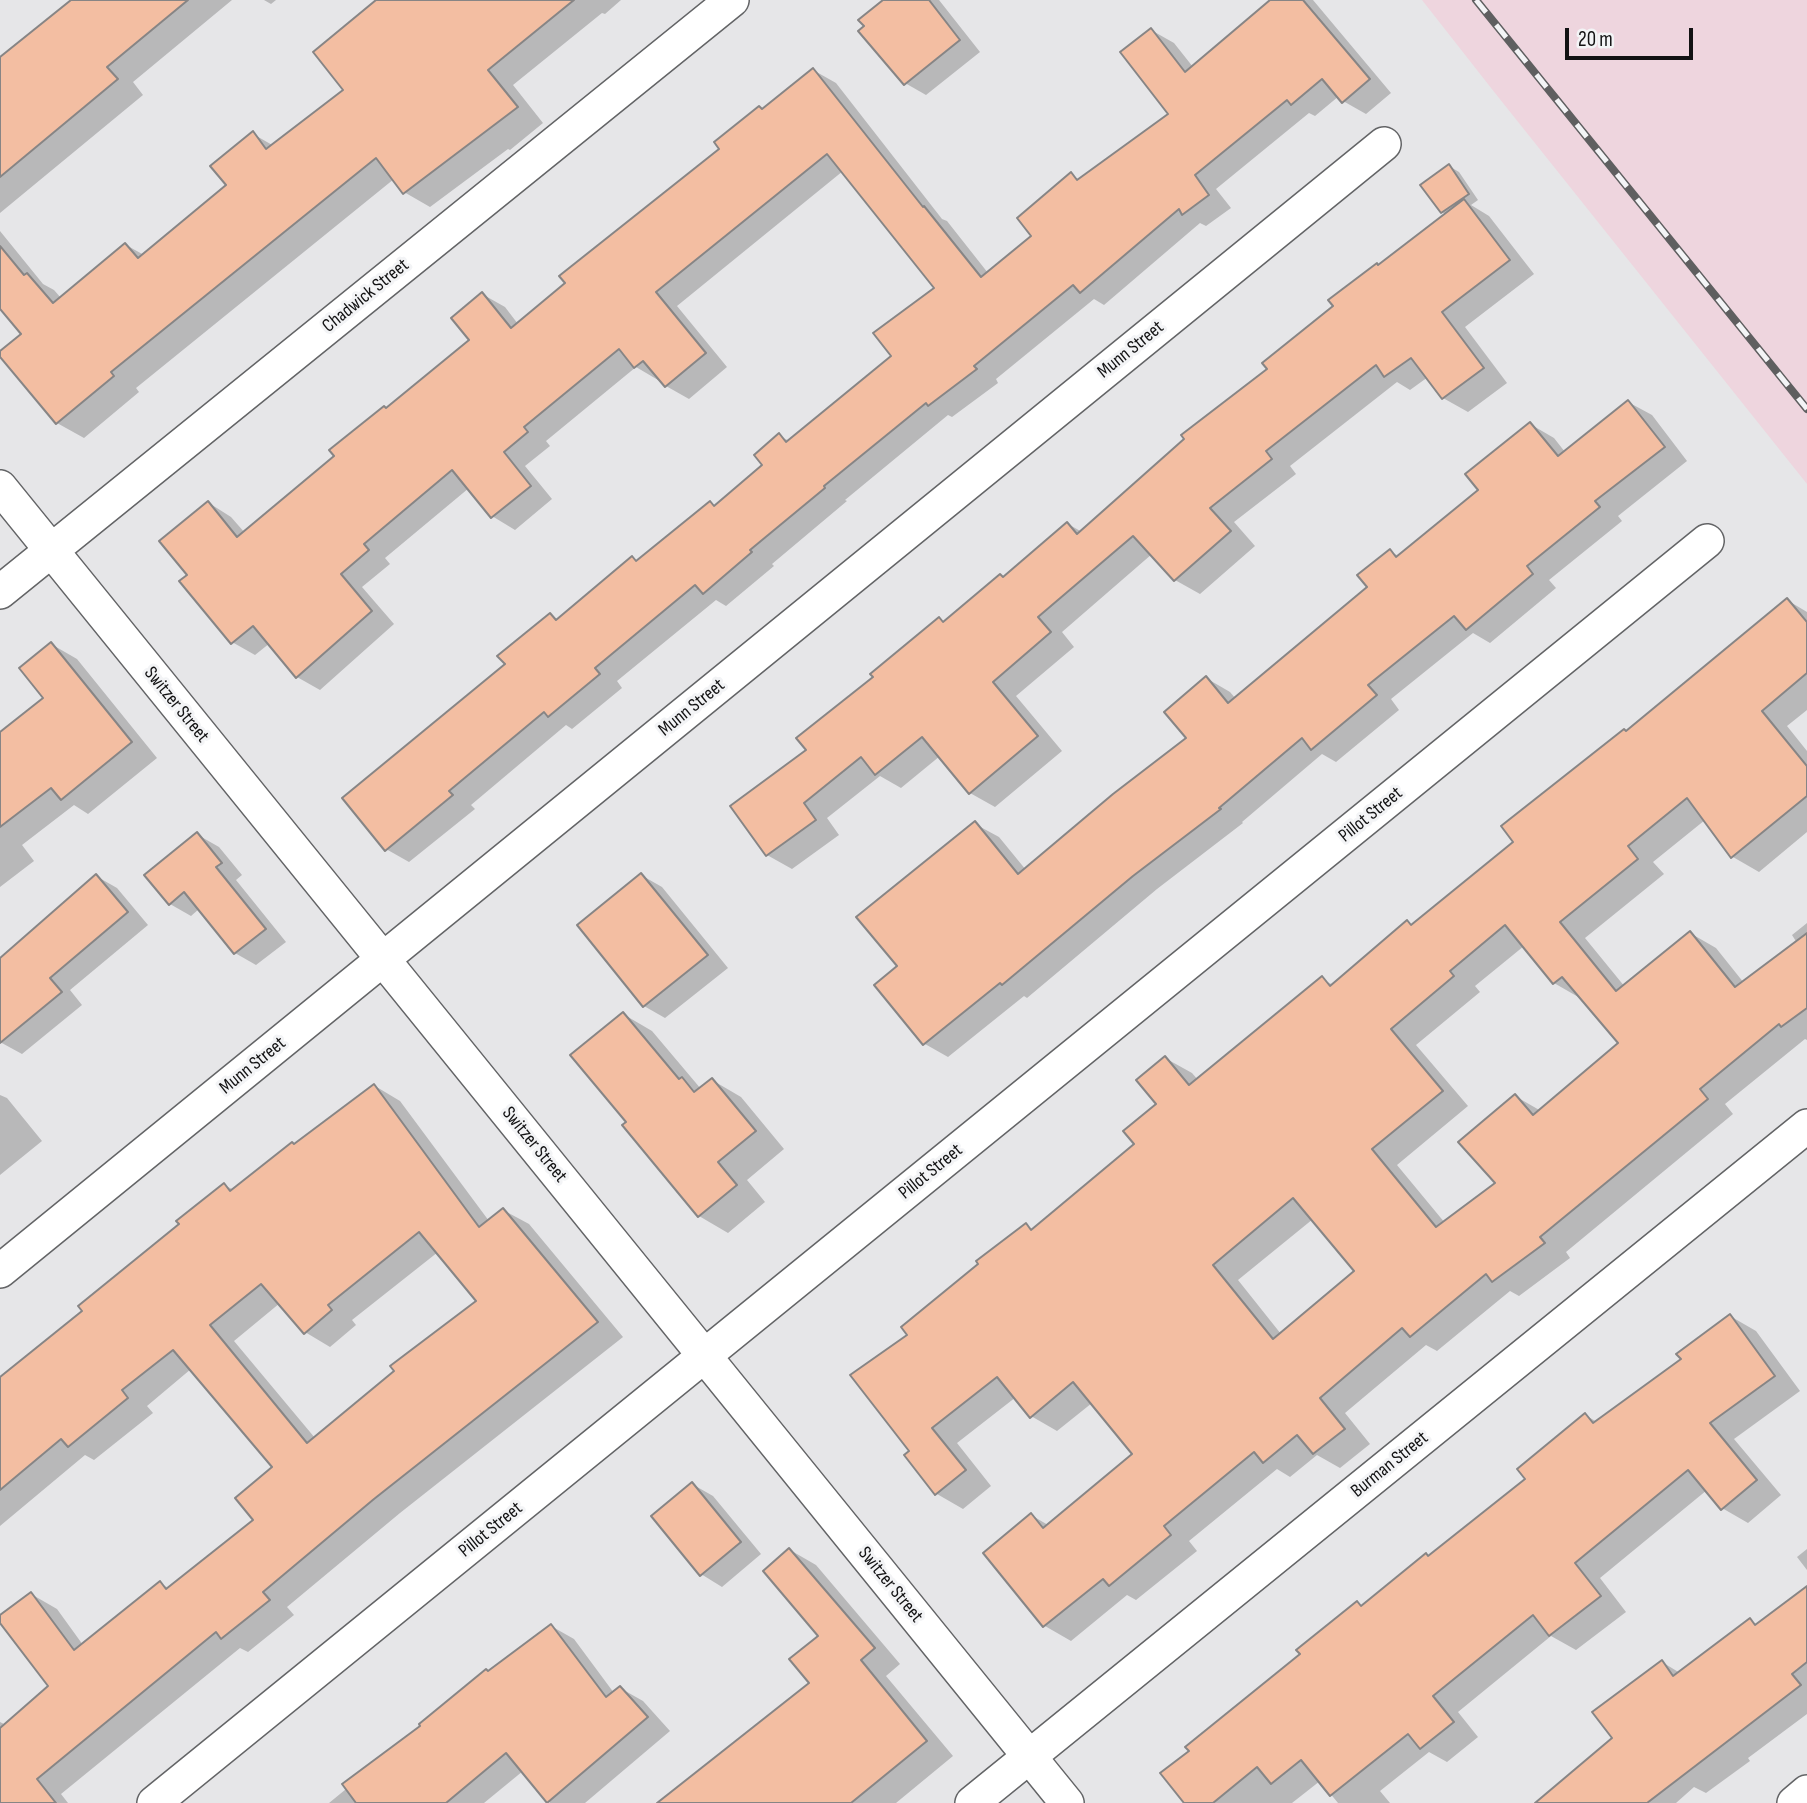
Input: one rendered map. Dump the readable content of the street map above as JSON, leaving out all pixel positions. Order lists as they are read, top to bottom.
{
  "streets": {
    "street": [
      "Chadwick Street",
      "Munn Street",
      "Switzer Street",
      "Pillot Street",
      "Burman Street"
    ]
  },
  "crossings": [
    ["Chadwick Street", "Switzer Street"],
    ["Munn Street", "Switzer Street"],
    ["Switzer Street", "Pillot Street"],
    ["Switzer Street", "Burman Street"]
  ],
  "scale_bar": "20 m"
}
